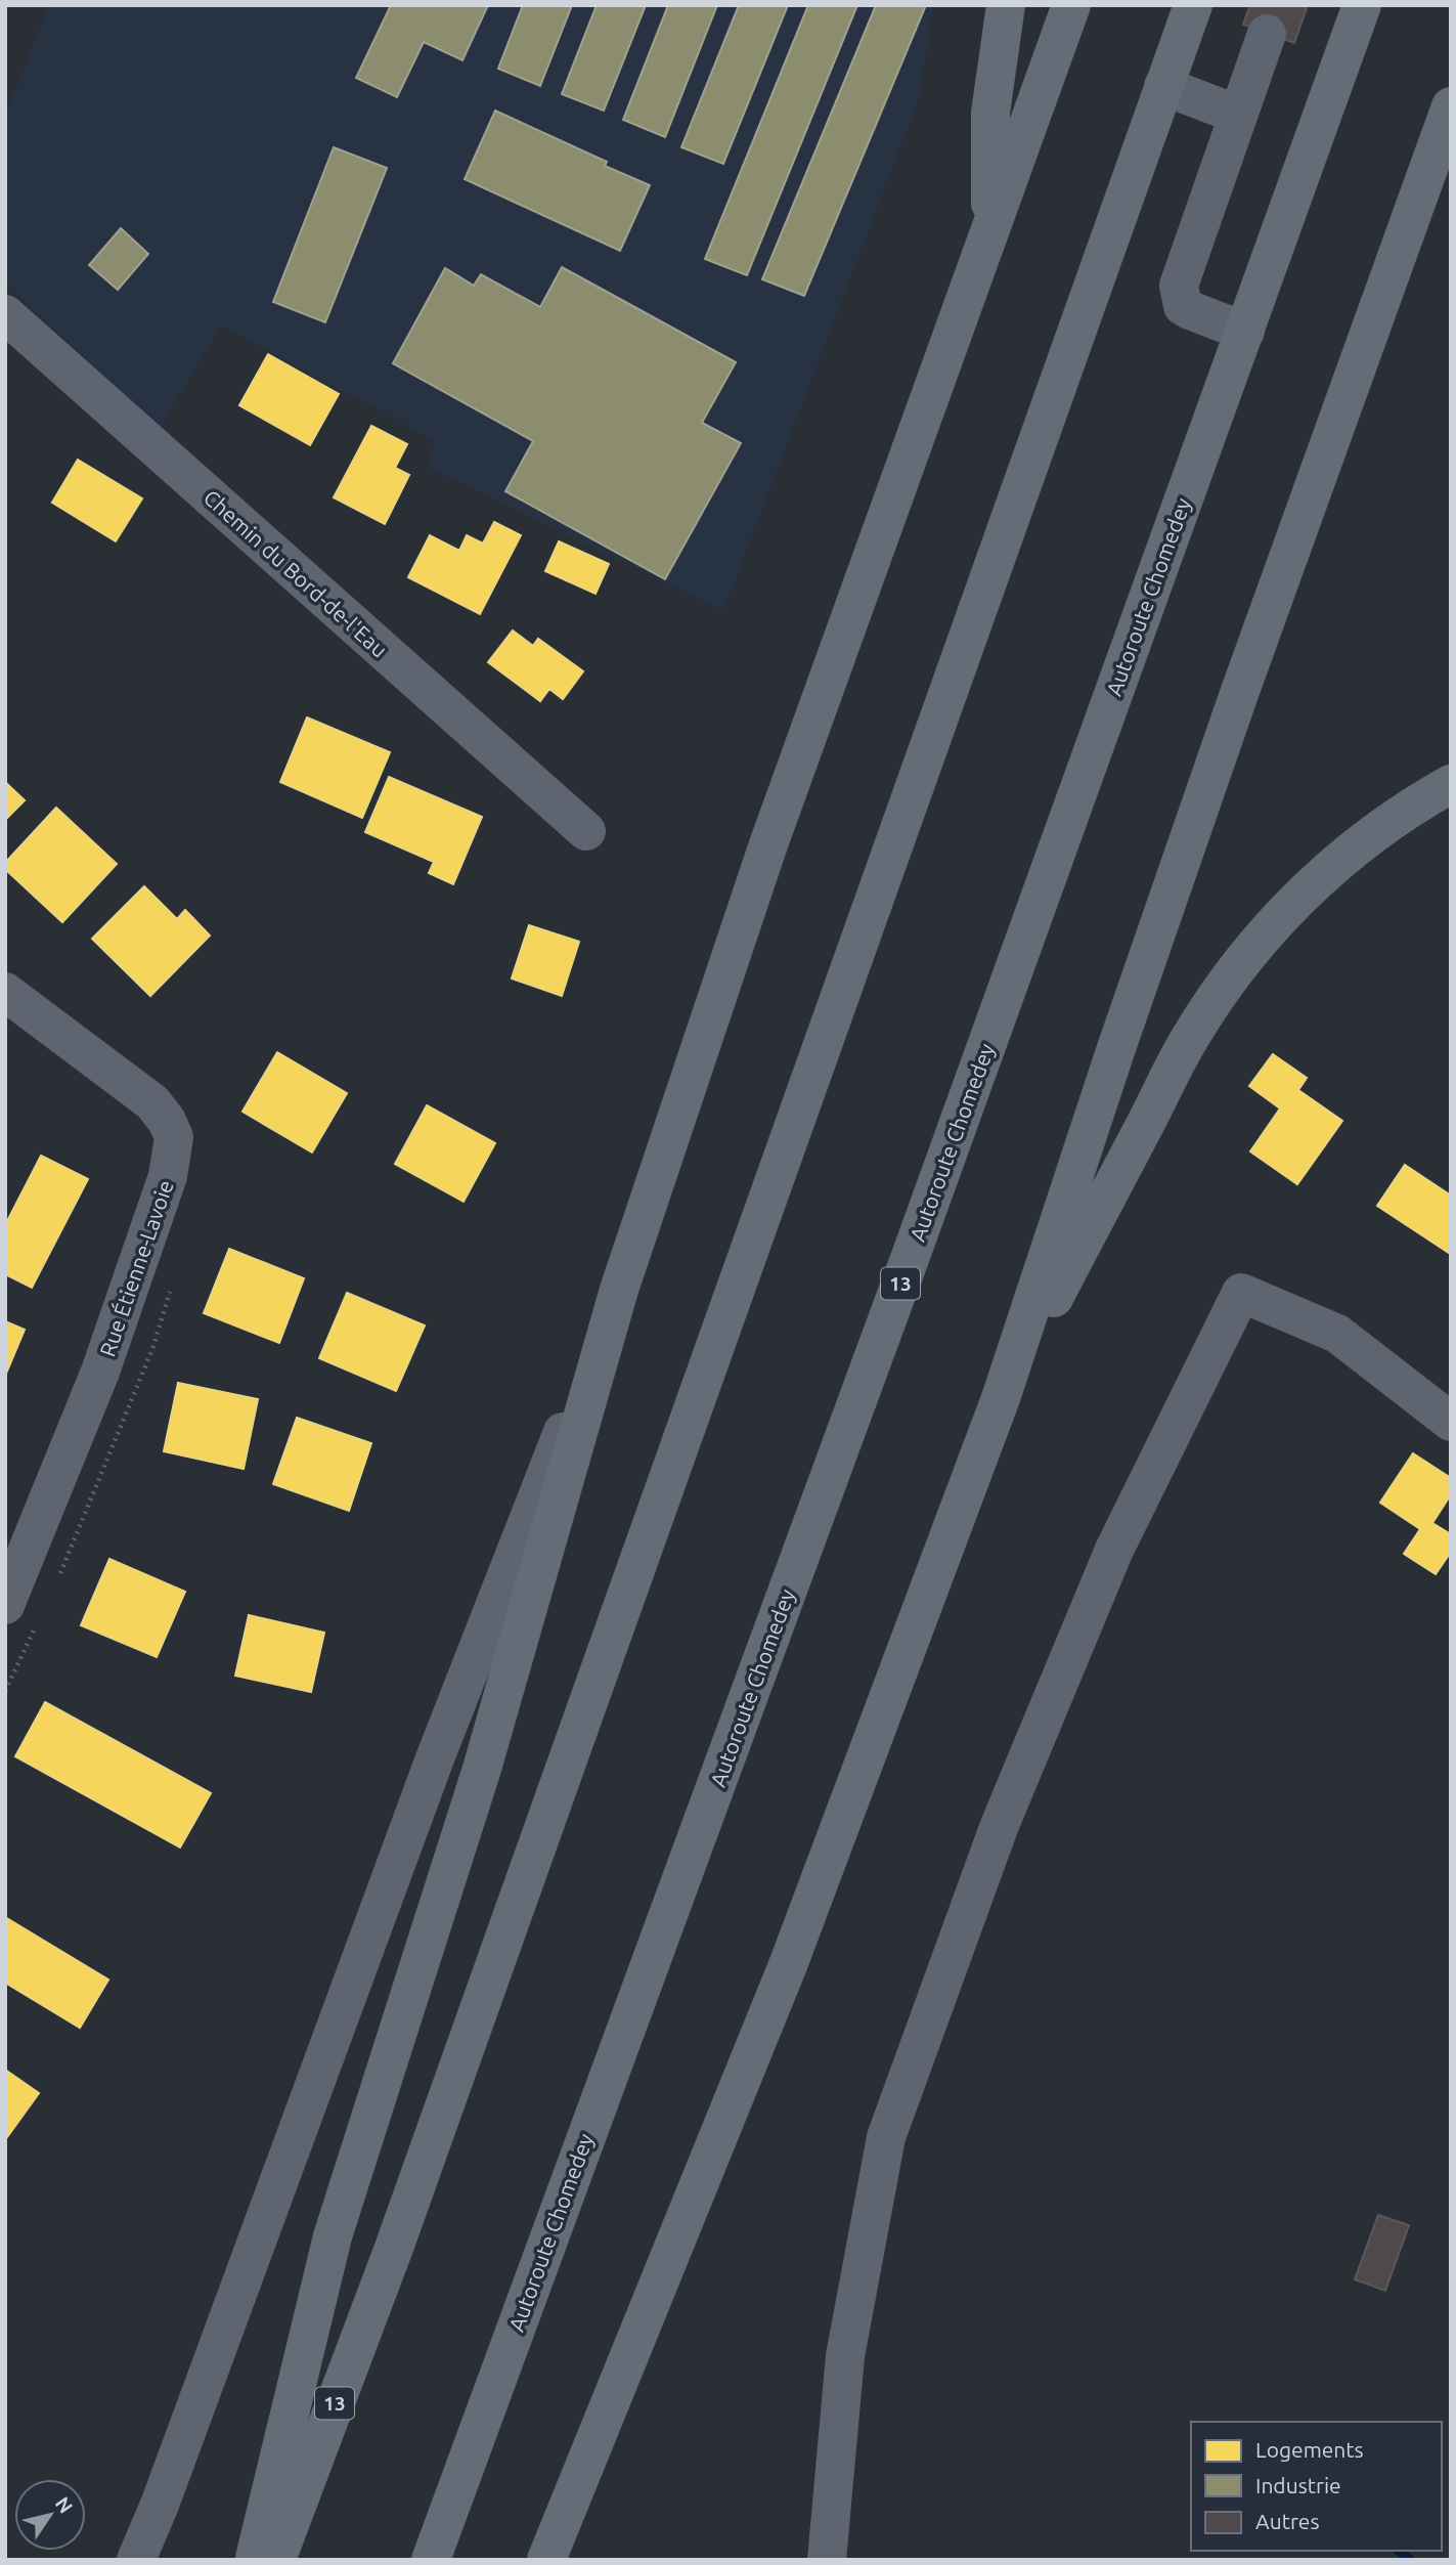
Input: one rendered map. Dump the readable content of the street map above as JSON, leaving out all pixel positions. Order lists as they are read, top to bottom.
{
  "streets": {
    "highway": ["Autoroute Chomedey", "13"],
    "street": ["Chemin du Bord-de-l'Eau", "Rue Étienne-Lavoie"]
  },
  "legend": ["Logements", "Industrie", "Autres"],
  "north": "top right"
}
